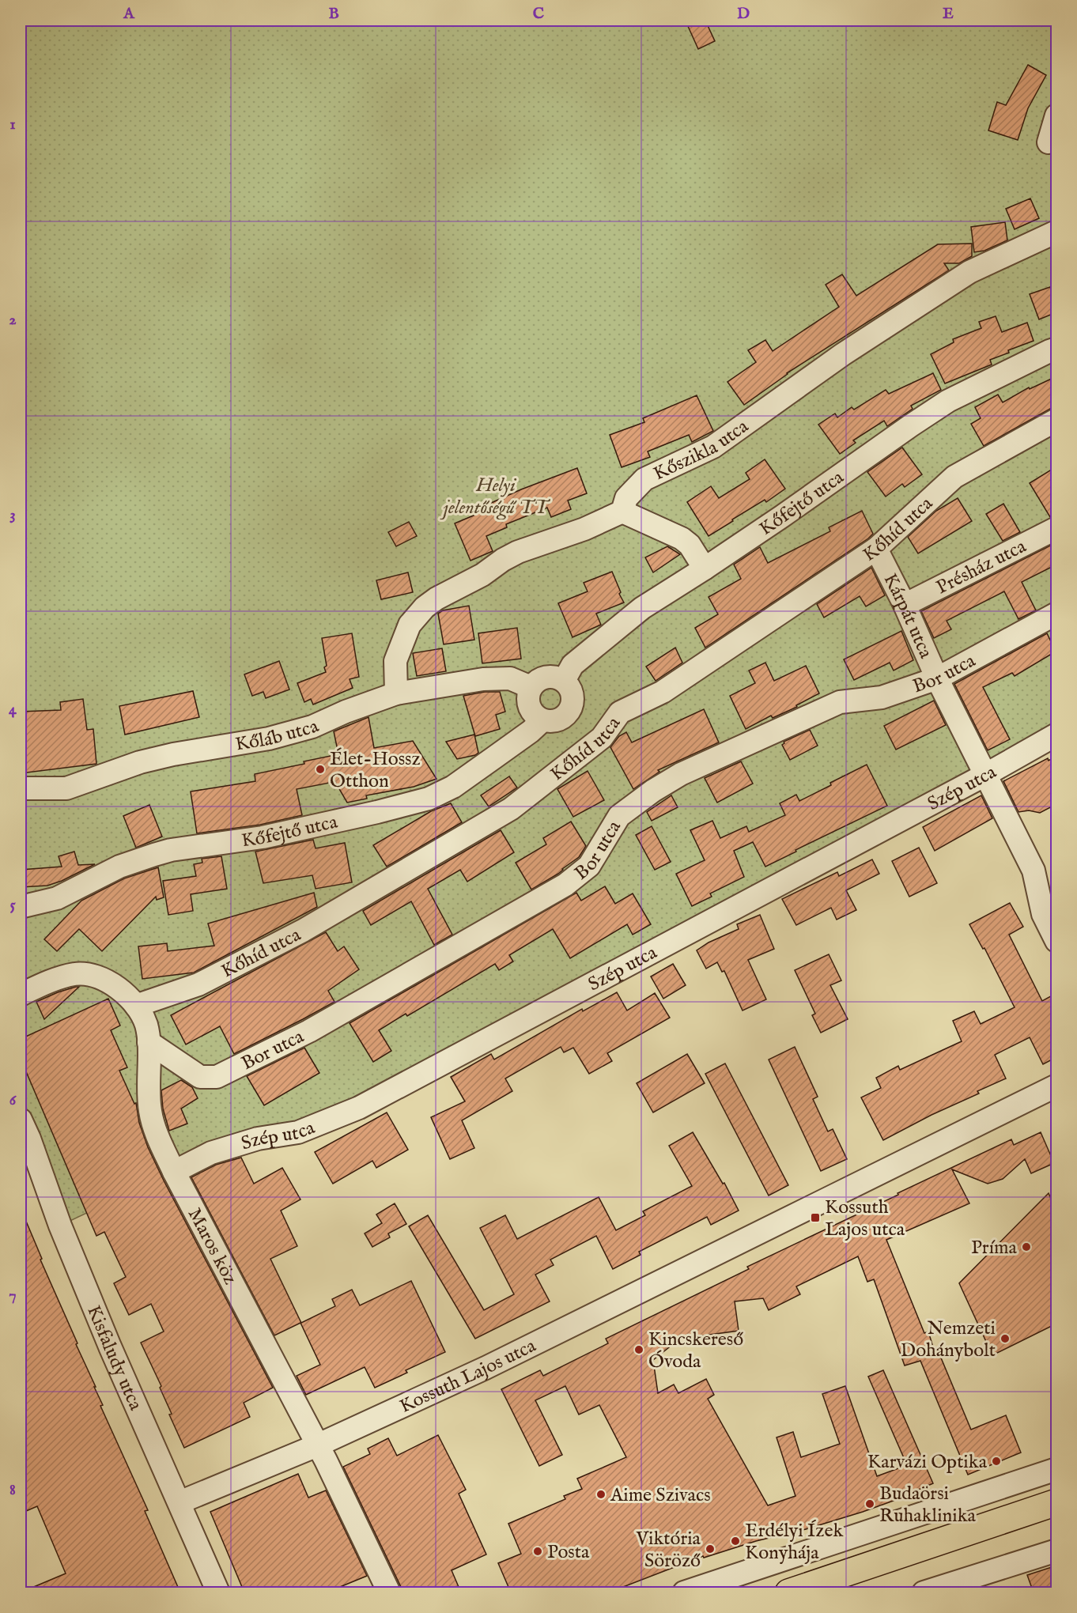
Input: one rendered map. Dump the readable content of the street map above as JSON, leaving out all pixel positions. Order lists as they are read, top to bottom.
{
  "streets": {
    "street": [
      "Kőszikla utca",
      "Kőfejtő utca",
      "Kőhíd utca",
      "Présház utca",
      "Kárpát utca",
      "Bor utca",
      "Kőláb utca",
      "Szép utca",
      "Maros köz",
      "Kisfaludy utca",
      "Kossuth Lajos utca"
    ]
  },
  "crossings": [
    ["Kőfejtő utca", "Kőláb utca"],
    ["Kőhíd utca", "Kárpát utca"],
    ["Kőhíd utca", "Maros köz"],
    ["Présház utca", "Kárpát utca"],
    ["Kárpát utca", "Bor utca"],
    ["Kárpát utca", "Szép utca"],
    ["Bor utca", "Maros köz"],
    ["Szép utca", "Maros köz"],
    ["Maros köz", "Kossuth Lajos utca"],
    ["Kisfaludy utca", "Kossuth Lajos utca"]
  ],
  "parks": ["Helyi jelentőségű TT"],
  "places": {
    "other": [
      "Élet-Hossz Otthon",
      "Príma",
      "Nemzeti Dohánybolt",
      "Kincskereső Óvoda",
      "Karvázi Optika",
      "Aime Szivacs",
      "Budaörsi Ruhaklinika",
      "Erdélyi Ízek Konyhája",
      "Viktória Söröző",
      "Posta"
    ],
    "transit": ["Kossuth Lajos utca"]
  },
  "grid": {
    "columns": [
      "A",
      "B",
      "C",
      "D",
      "E"
    ],
    "rows": [
      "1",
      "2",
      "3",
      "4",
      "5",
      "6",
      "7",
      "8"
    ]
  }
}
